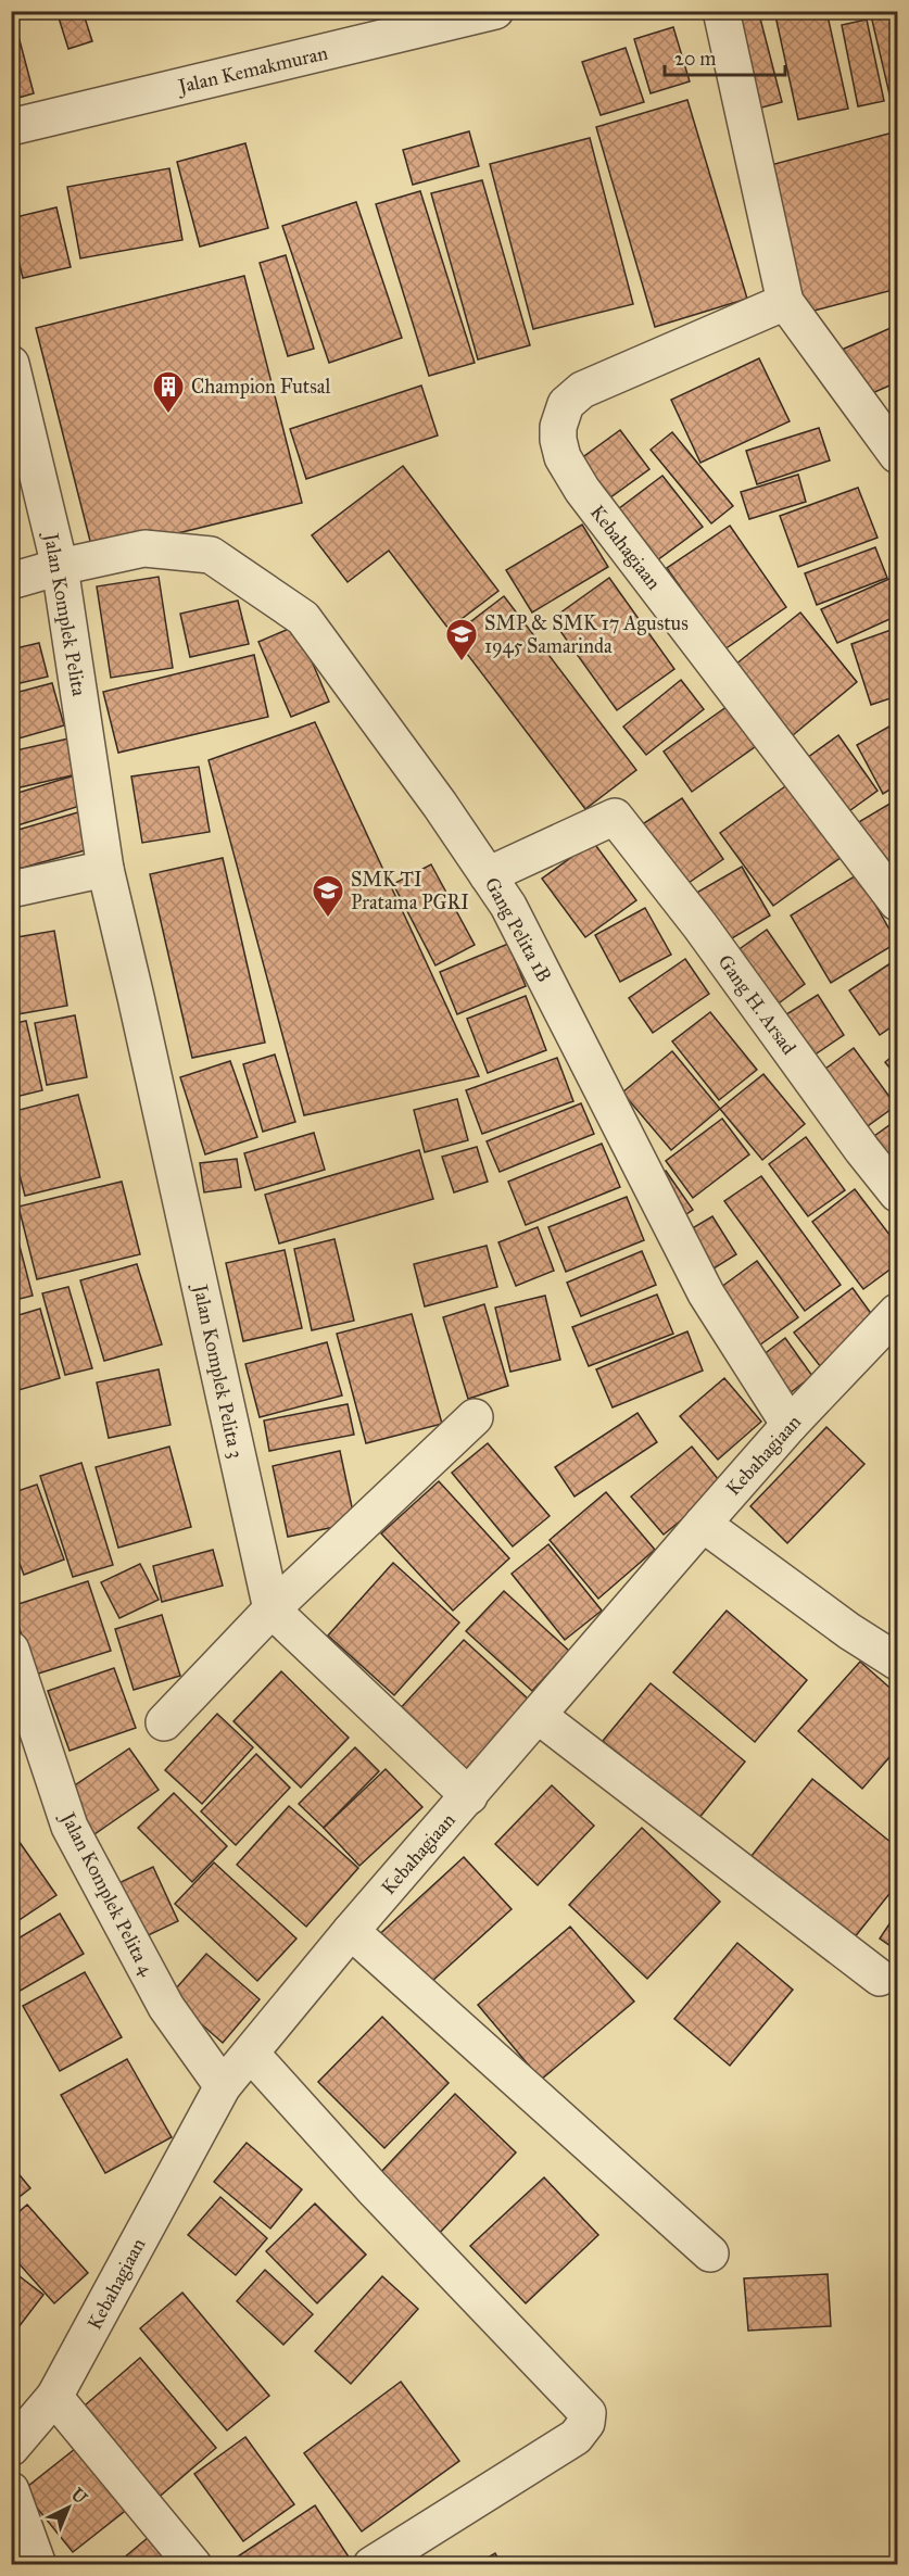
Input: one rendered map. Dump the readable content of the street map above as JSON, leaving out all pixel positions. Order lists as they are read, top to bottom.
{
  "streets": {
    "street": [
      "Jalan Kemakmuran",
      "Kebahagiaan",
      "Jalan Komplek Pelita",
      "Gang Pelita 1B",
      "Gang H. Arsad",
      "Jalan Komplek Pelita 3",
      "Jalan Komplek Pelita 4"
    ]
  },
  "crossings": [
    ["Kebahagiaan", "Gang Pelita 1B"],
    ["Kebahagiaan", "Jalan Komplek Pelita 4"],
    ["Jalan Komplek Pelita", "Gang Pelita 1B"],
    ["Jalan Komplek Pelita", "Jalan Komplek Pelita 3"],
    ["Gang Pelita 1B", "Gang H. Arsad"]
  ],
  "places": {
    "building": ["Champion Futsal"],
    "school or university": ["SMP & SMK 17 Agustus 1945 Samarinda", "SMK TI Pratama PGRI"]
  },
  "scale_bar": "20 m",
  "north": "top right"
}
